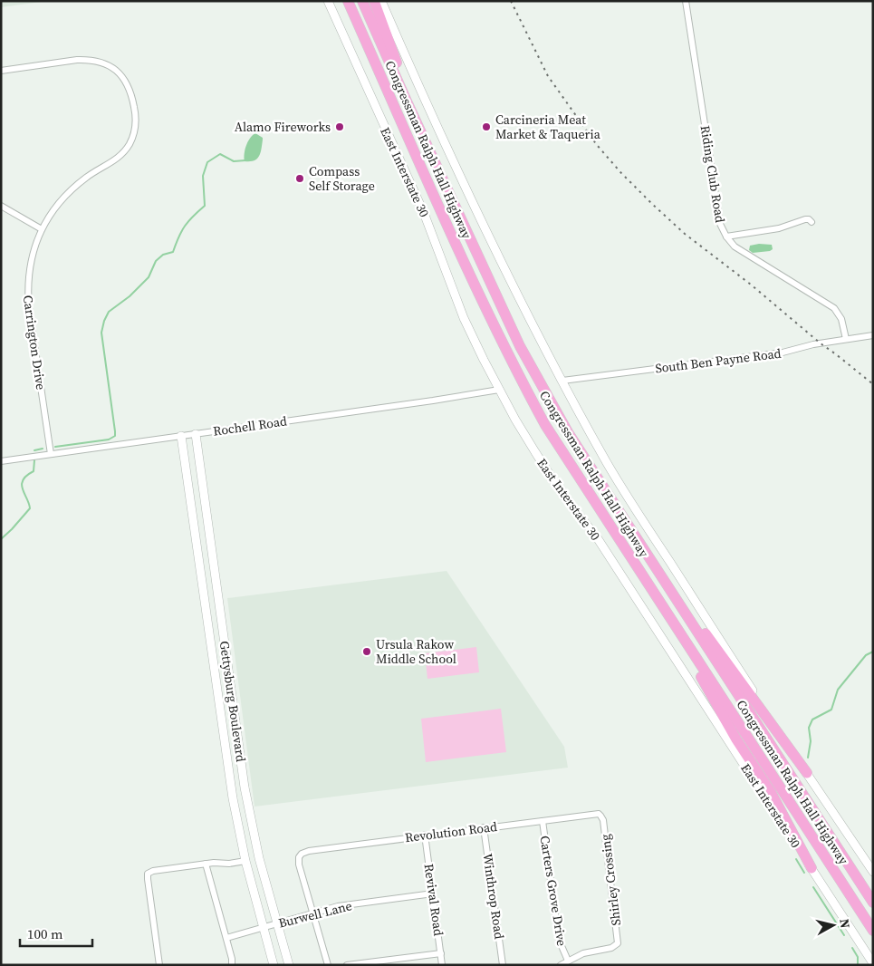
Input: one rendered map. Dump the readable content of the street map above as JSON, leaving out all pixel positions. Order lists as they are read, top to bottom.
{
  "streets": {
    "highway": ["Congressman Ralph Hall Highway"],
    "main road": ["East Interstate 30", "Gettysburg Boulevard"],
    "street": [
      "Riding Club Road",
      "Carrington Drive",
      "South Ben Payne Road",
      "Rochell Road",
      "Revolution Road",
      "Shirley Crossing",
      "Carters Grove Drive",
      "Winthrop Road",
      "Revival Road",
      "Burwell Lane"
    ]
  },
  "crossings": [
    ["East Interstate 30", "Rochell Road"],
    ["Riding Club Road", "South Ben Payne Road"],
    ["Carrington Drive", "Rochell Road"],
    ["Rochell Road", "Gettysburg Boulevard"],
    ["Gettysburg Boulevard", "Burwell Lane"],
    ["Revolution Road", "Shirley Crossing"],
    ["Revolution Road", "Carters Grove Drive"],
    ["Revolution Road", "Winthrop Road"],
    ["Revolution Road", "Revival Road"],
    ["Revolution Road", "Burwell Lane"],
    ["Shirley Crossing", "Carters Grove Drive"],
    ["Revival Road", "Burwell Lane"]
  ],
  "places": [
    "Alamo Fireworks",
    "Carcineria Meat Market & Taqueria",
    "Compass Self Storage",
    "Ursula Rakow Middle School"
  ],
  "scale_bar": "100 m",
  "north": "right"
}
